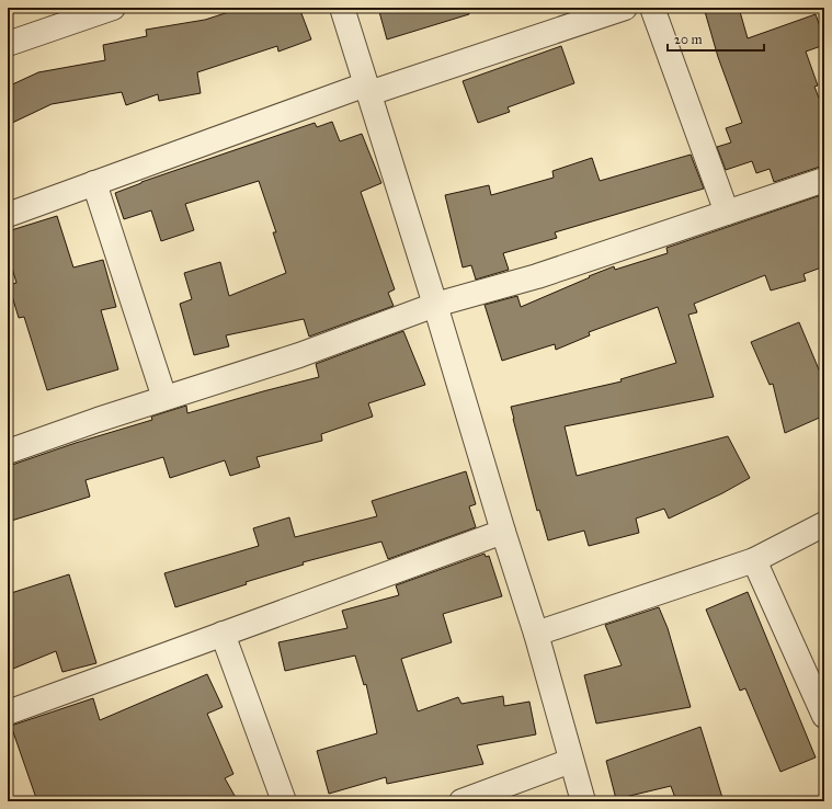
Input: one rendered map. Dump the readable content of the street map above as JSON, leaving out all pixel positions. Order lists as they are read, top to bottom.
{
  "scale_bar": "20 m"
}
